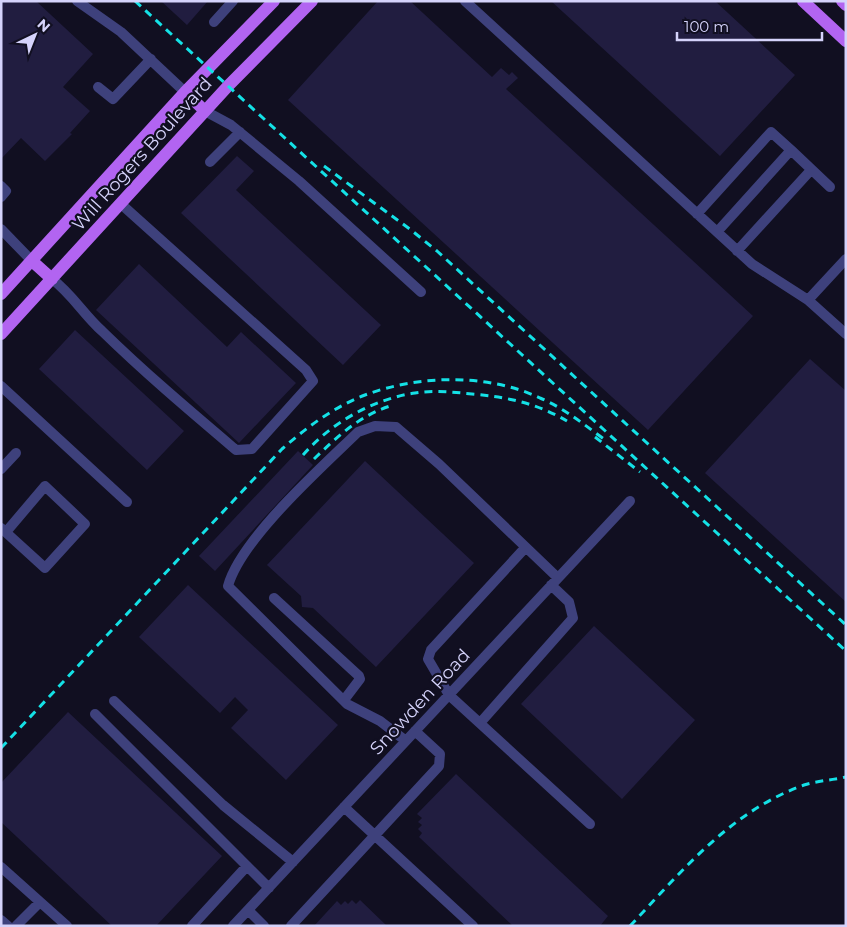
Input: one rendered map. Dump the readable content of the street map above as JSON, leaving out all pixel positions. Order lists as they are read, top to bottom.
{
  "streets": {
    "main road": ["Will Rogers Boulevard"],
    "street": ["Snowden Road"]
  },
  "scale_bar": "100 m",
  "north": "top right"
}
